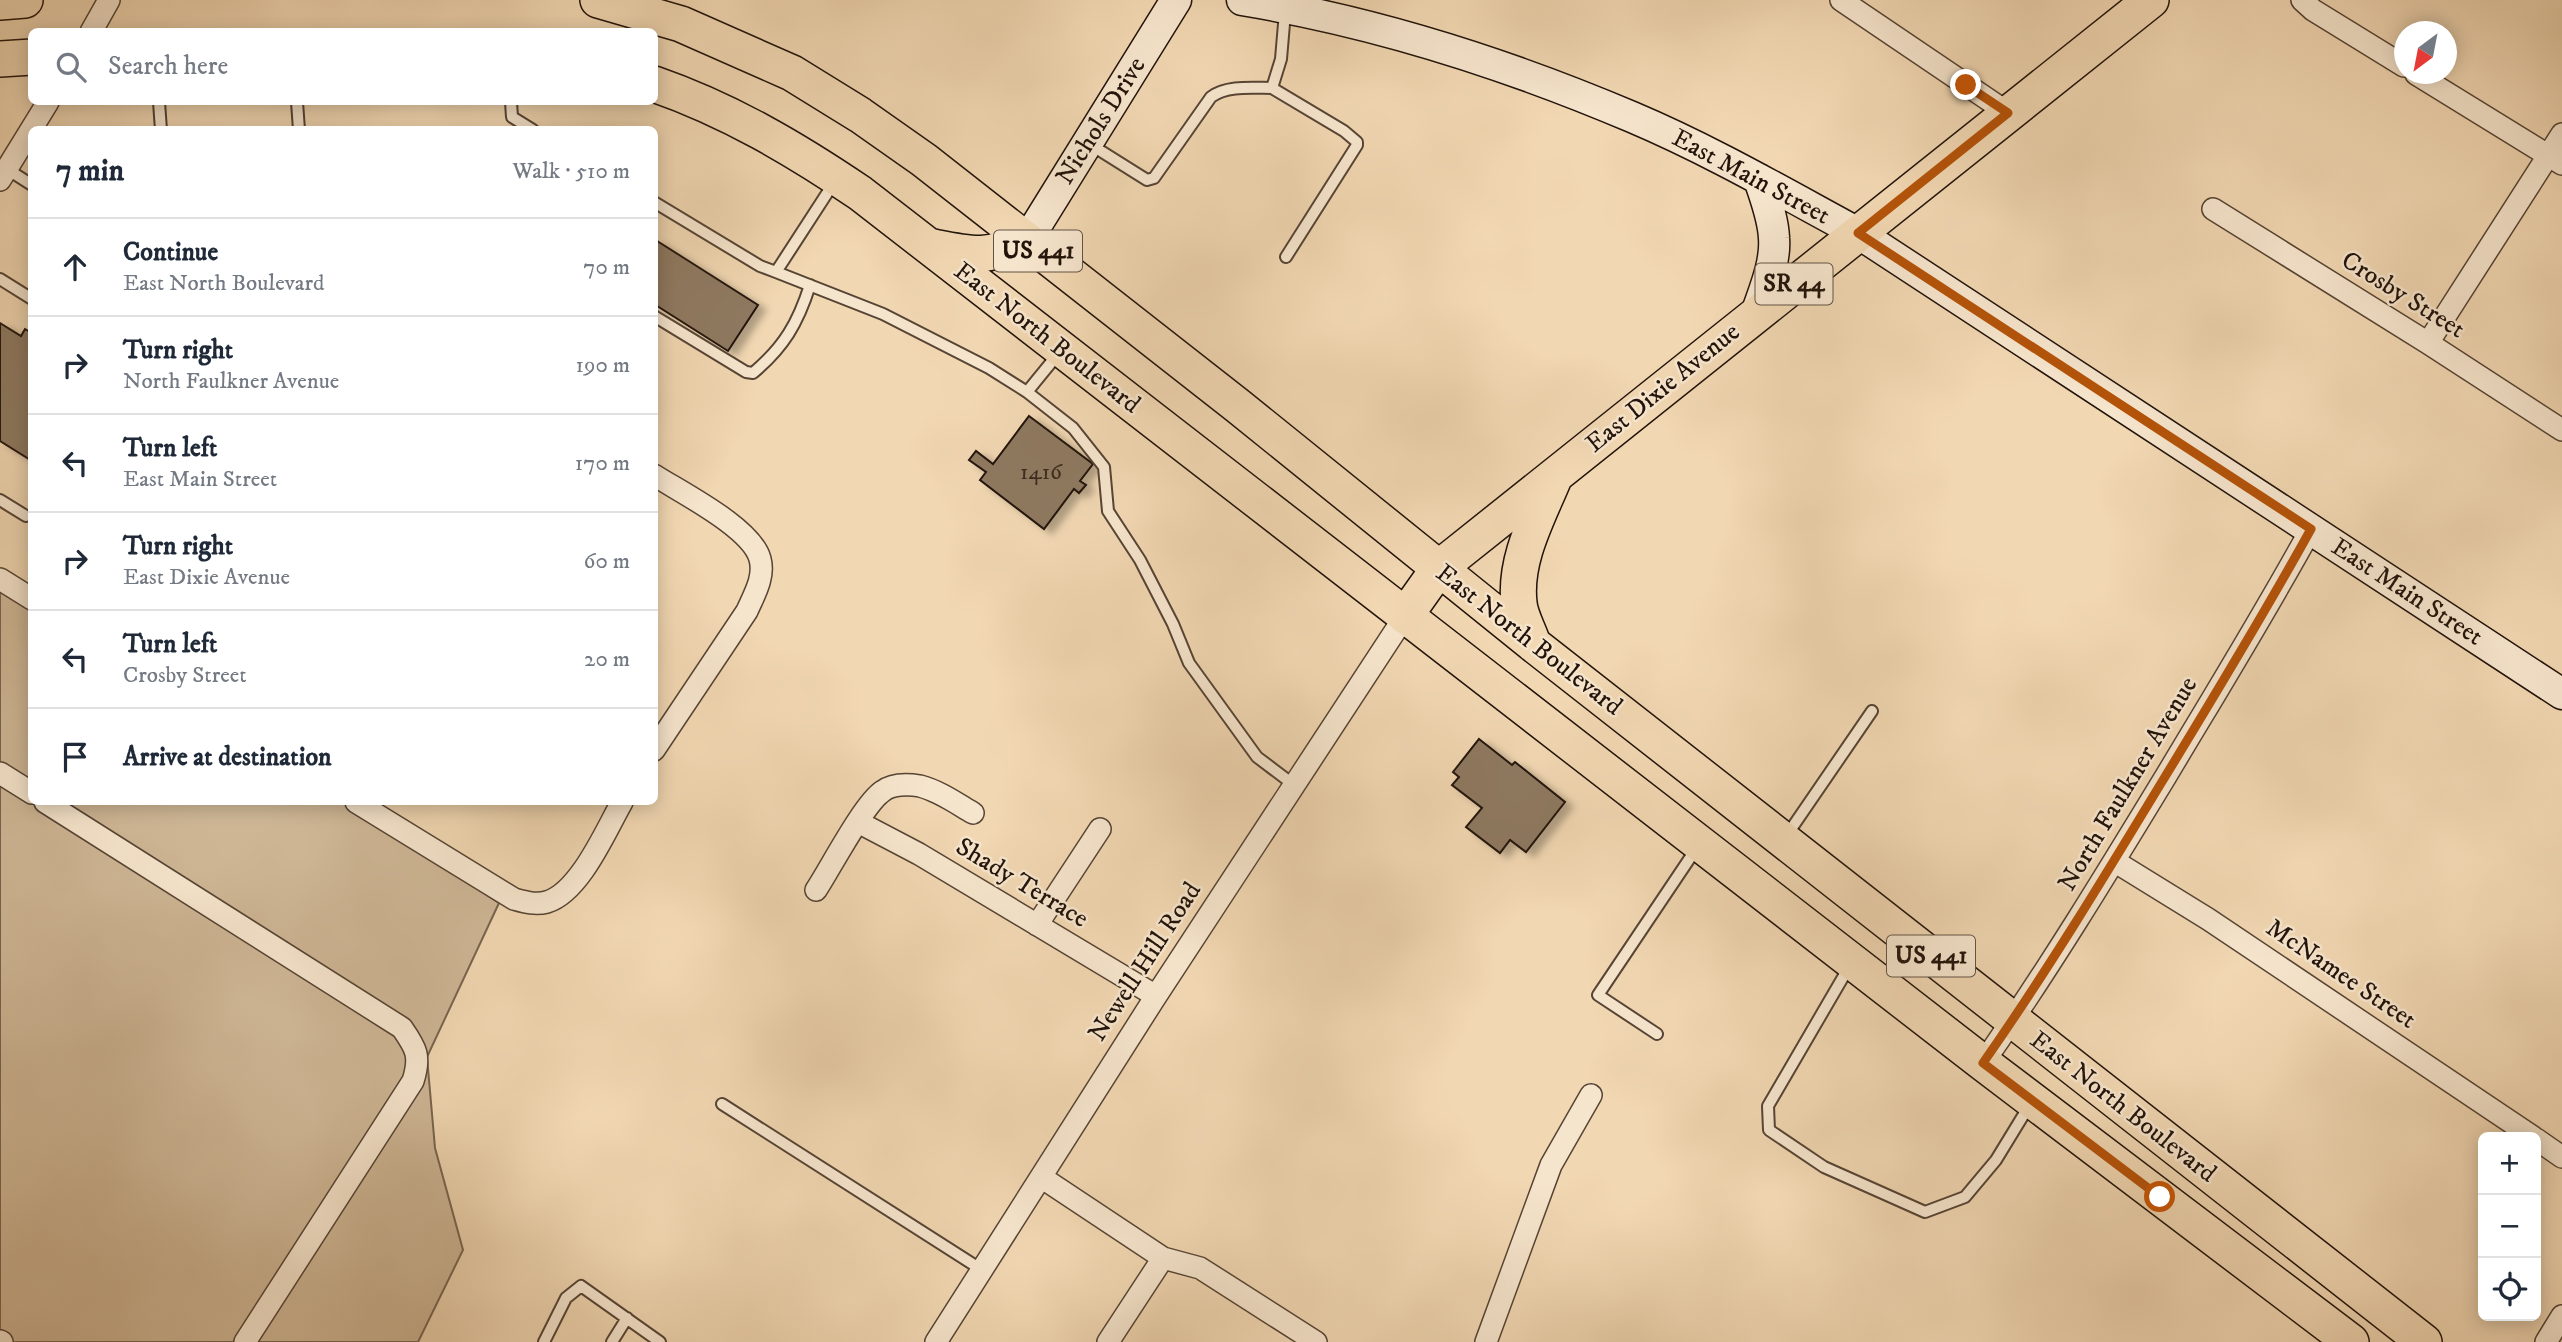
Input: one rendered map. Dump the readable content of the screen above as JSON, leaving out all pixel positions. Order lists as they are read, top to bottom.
{
  "streets": {
    "main road": [
      "US 441",
      "SR 44",
      "East North Boulevard",
      "East Dixie Avenue"
    ],
    "street": [
      "Nichols Drive",
      "East Main Street",
      "Crosby Street",
      "North Faulkner Avenue",
      "Shady Terrace",
      "Newell Hill Road",
      "McNamee Street"
    ]
  },
  "crossings": [
    ["Nichols Drive", "East North Boulevard"],
    ["East Main Street", "East Dixie Avenue"],
    ["East Main Street", "North Faulkner Avenue"],
    ["SR 44", "East North Boulevard"],
    ["SR 44", "East Dixie Avenue"],
    ["SR 44", "Newell Hill Road"],
    ["East North Boulevard", "East Dixie Avenue"],
    ["East North Boulevard", "North Faulkner Avenue"],
    ["East North Boulevard", "Newell Hill Road"],
    ["North Faulkner Avenue", "McNamee Street"],
    ["Shady Terrace", "Newell Hill Road"]
  ],
  "house_numbers": ["1416"],
  "north": "bottom left",
  "page": {
    "search": "Search here",
    "heading": ["7 min", "Walk · 510 m"],
    "list": [
      ["Continue", "East North Boulevard", "70 m"],
      ["Turn right", "North Faulkner Avenue", "190 m"],
      ["Turn left", "East Main Street", "170 m"],
      ["Turn right", "East Dixie Avenue", "60 m"],
      ["Turn left", "Crosby Street", "20 m"],
      "Arrive at destination"
    ],
    "map_buttons": ["+", "−"]
  }
}
